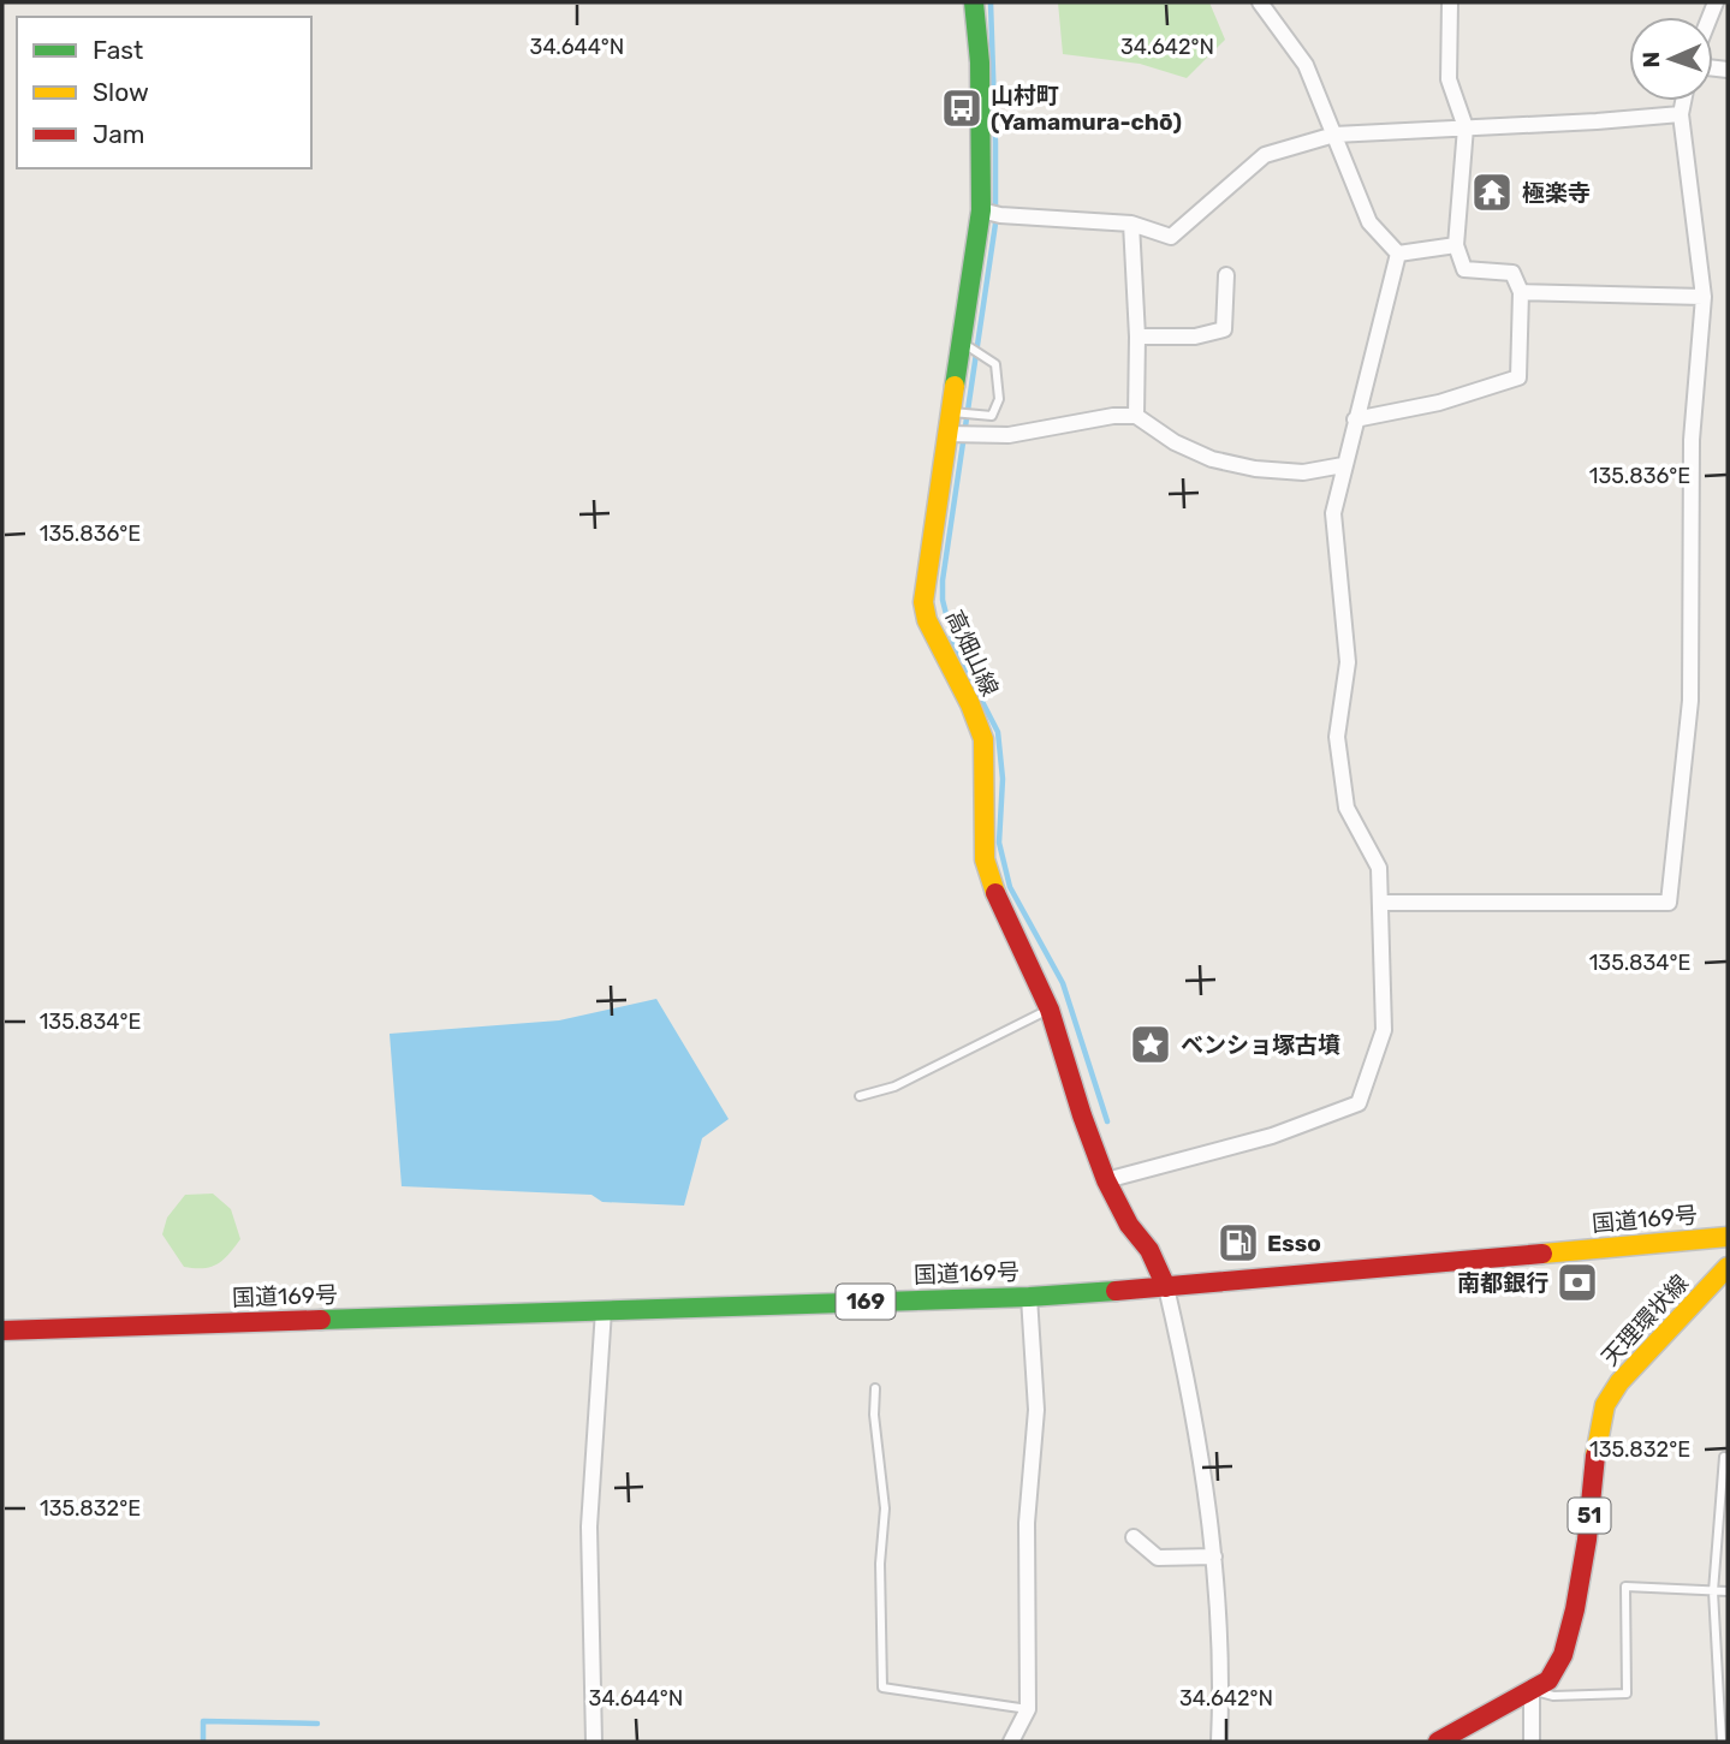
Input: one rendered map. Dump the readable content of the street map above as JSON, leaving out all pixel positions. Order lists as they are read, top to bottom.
{
  "streets": {
    "main road": [
      "高畑山線",
      "国道169号",
      "169",
      "天理環状線",
      "51"
    ]
  },
  "crossings": [
    ["高畑山線", "国道169号"]
  ],
  "places": {
    "bus stop": ["山村町 (Yamamura-chō)"],
    "temple": ["極楽寺"],
    "place": ["ベンショ塚古墳"],
    "fuel station": ["Esso"],
    "bank": ["南都銀行"]
  },
  "legend": ["Fast", "Slow", "Jam"],
  "north": "left",
  "coordinates": [
    "34.644°N",
    "34.642°N",
    "135.836°E",
    "135.834°E",
    "135.832°E"
  ]
}
